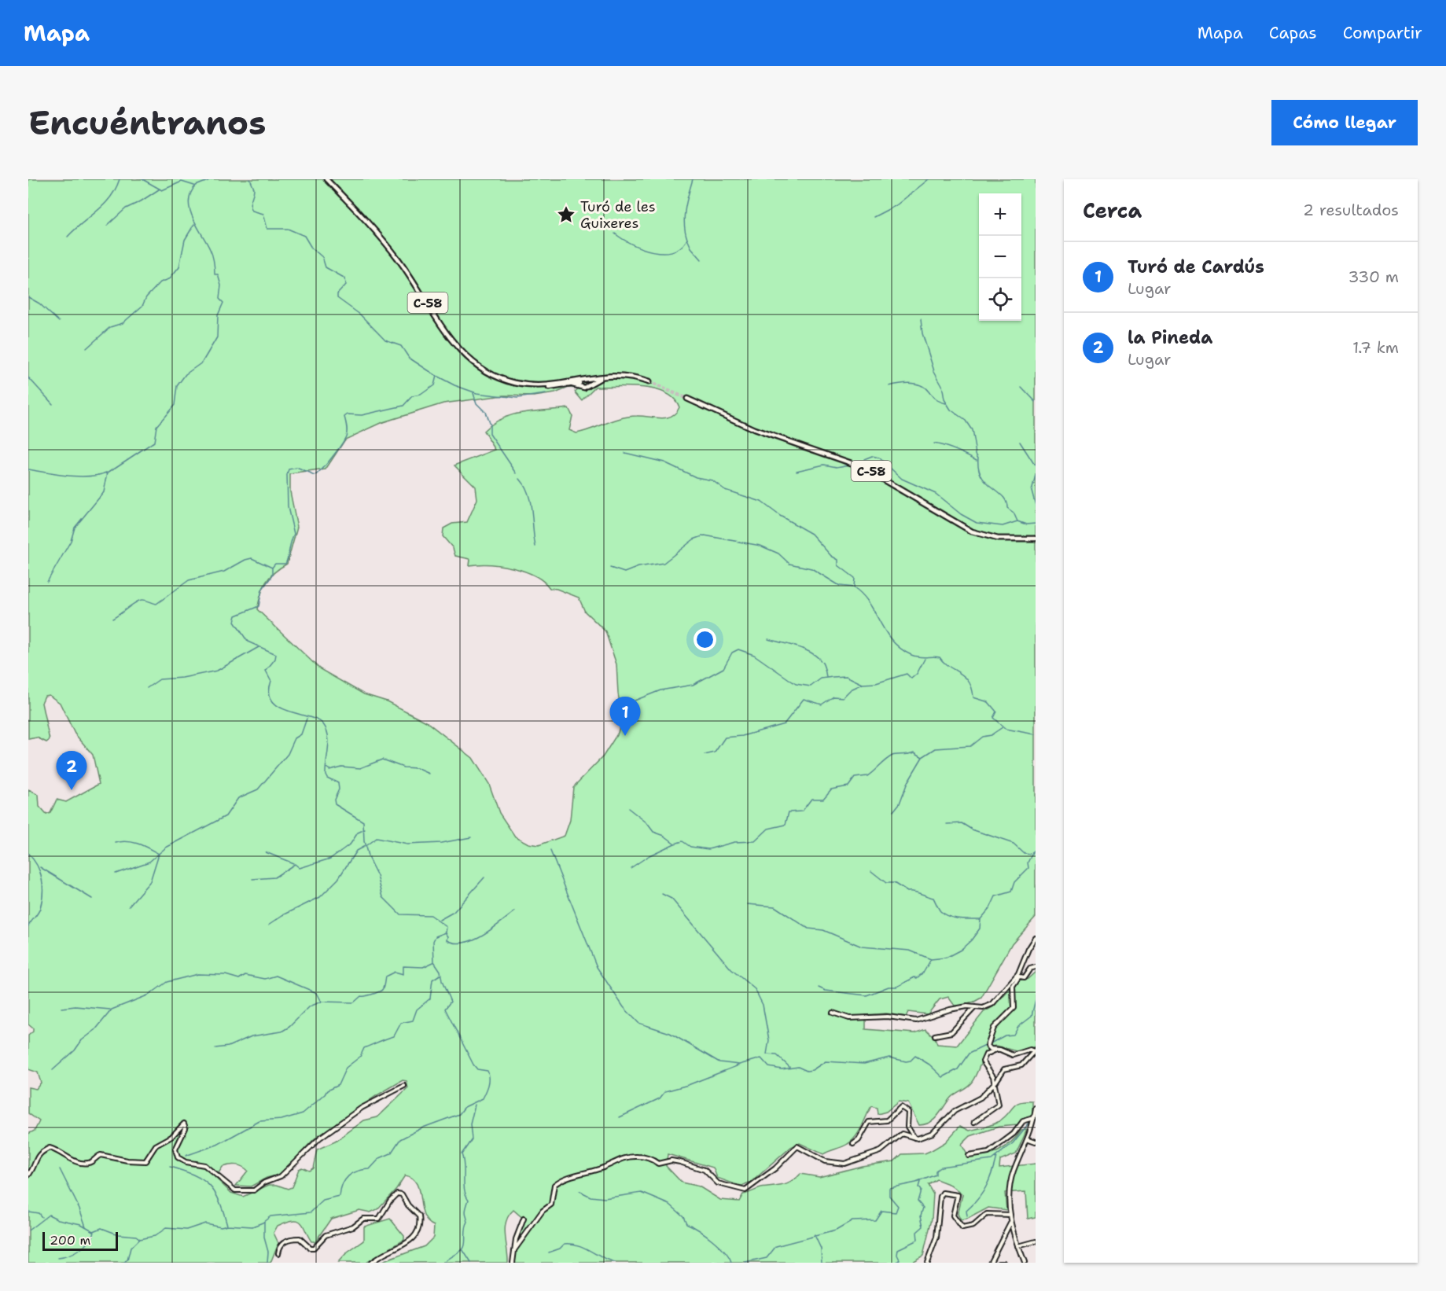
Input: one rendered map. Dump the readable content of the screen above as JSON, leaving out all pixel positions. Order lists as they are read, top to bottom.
{
  "streets": {
    "main road": ["C-58"]
  },
  "places": {
    "place": ["Turó de les Guixeres"]
  },
  "scale_bar": "200 m",
  "page": {
    "header": "Mapa",
    "nav": ["Mapa", "Capas", "Compartir"],
    "buttons": "Cómo llegar",
    "title": "Encuéntranos",
    "heading": ["Cerca", "2 resultados"],
    "map_buttons": ["+", "−"],
    "list": [
      {
        "mark": "1",
        "name": "Turó de Cardús",
        "note": "Lugar",
        "value": "330 m"
      },
      {
        "mark": "2",
        "name": "la Pineda",
        "note": "Lugar",
        "value": "1.7 km"
      }
    ],
    "pins": ["1", "2"],
    "scale": "200 m"
  }
}
